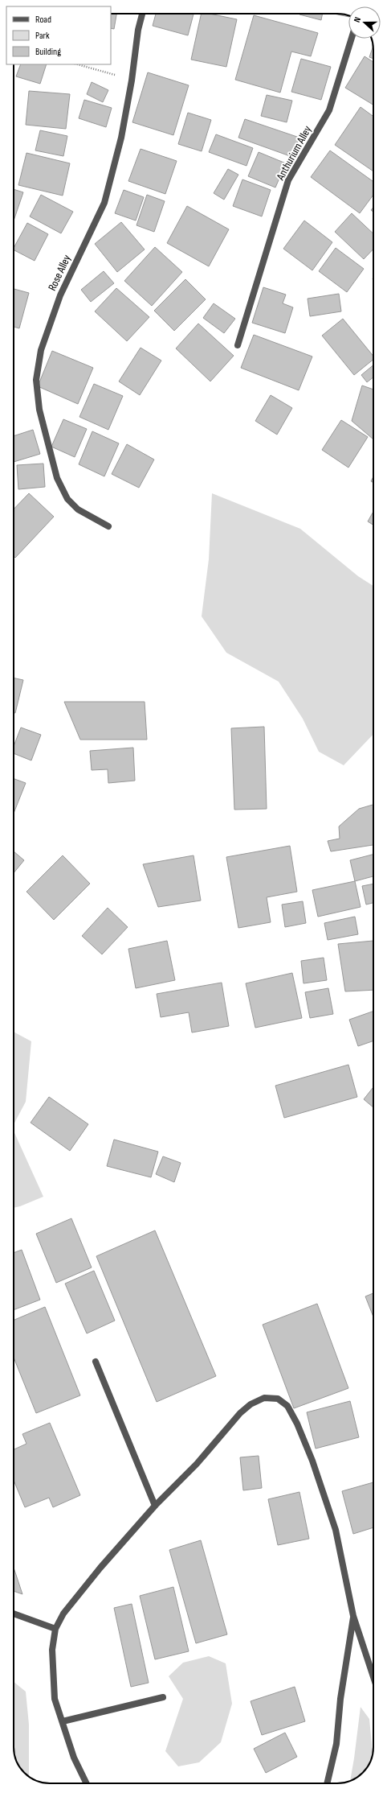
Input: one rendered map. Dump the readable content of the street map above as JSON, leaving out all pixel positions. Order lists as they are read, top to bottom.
{
  "streets": {
    "street": ["Anthurium Alley", "Rose Alley"]
  },
  "legend": ["Road", "Park", "Building"],
  "north": "left"
}
